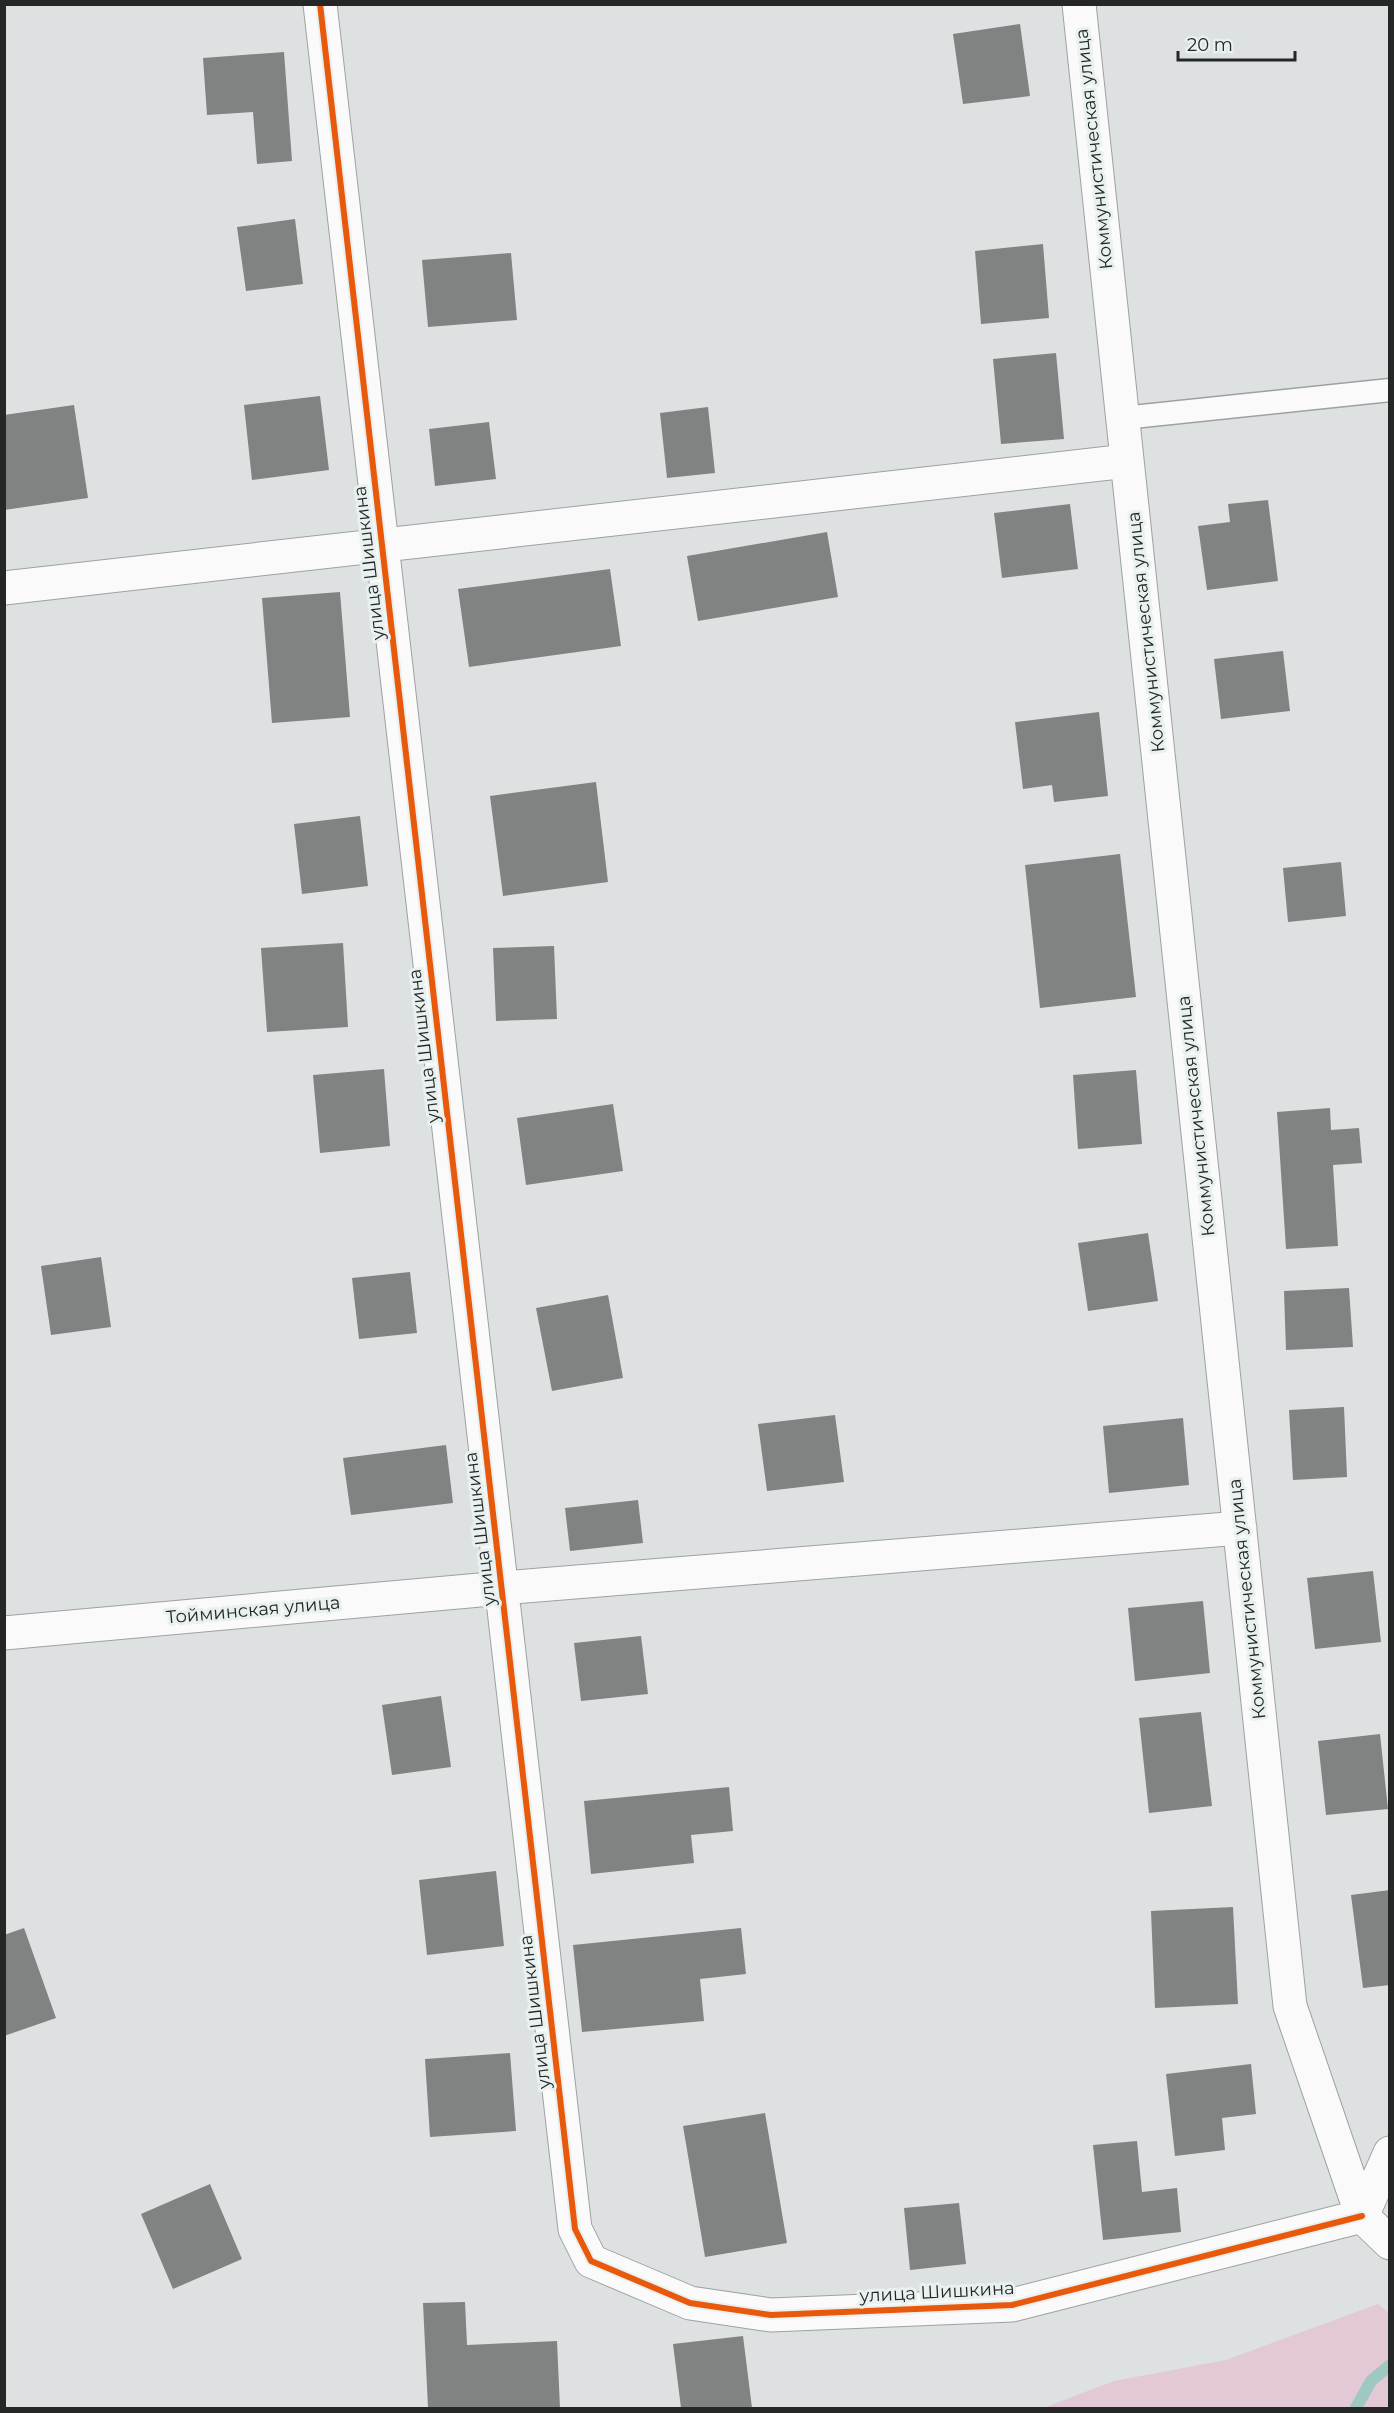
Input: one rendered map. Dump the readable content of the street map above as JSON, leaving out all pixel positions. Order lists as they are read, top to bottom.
{
  "streets": {
    "street": ["Коммунистическая улица", "улица Шишкина", "Тойминская улица"]
  },
  "crossings": [
    ["Коммунистическая улица", "улица Шишкина"],
    ["Коммунистическая улица", "Тойминская улица"],
    ["улица Шишкина", "Тойминская улица"]
  ],
  "scale_bar": "20 m"
}
